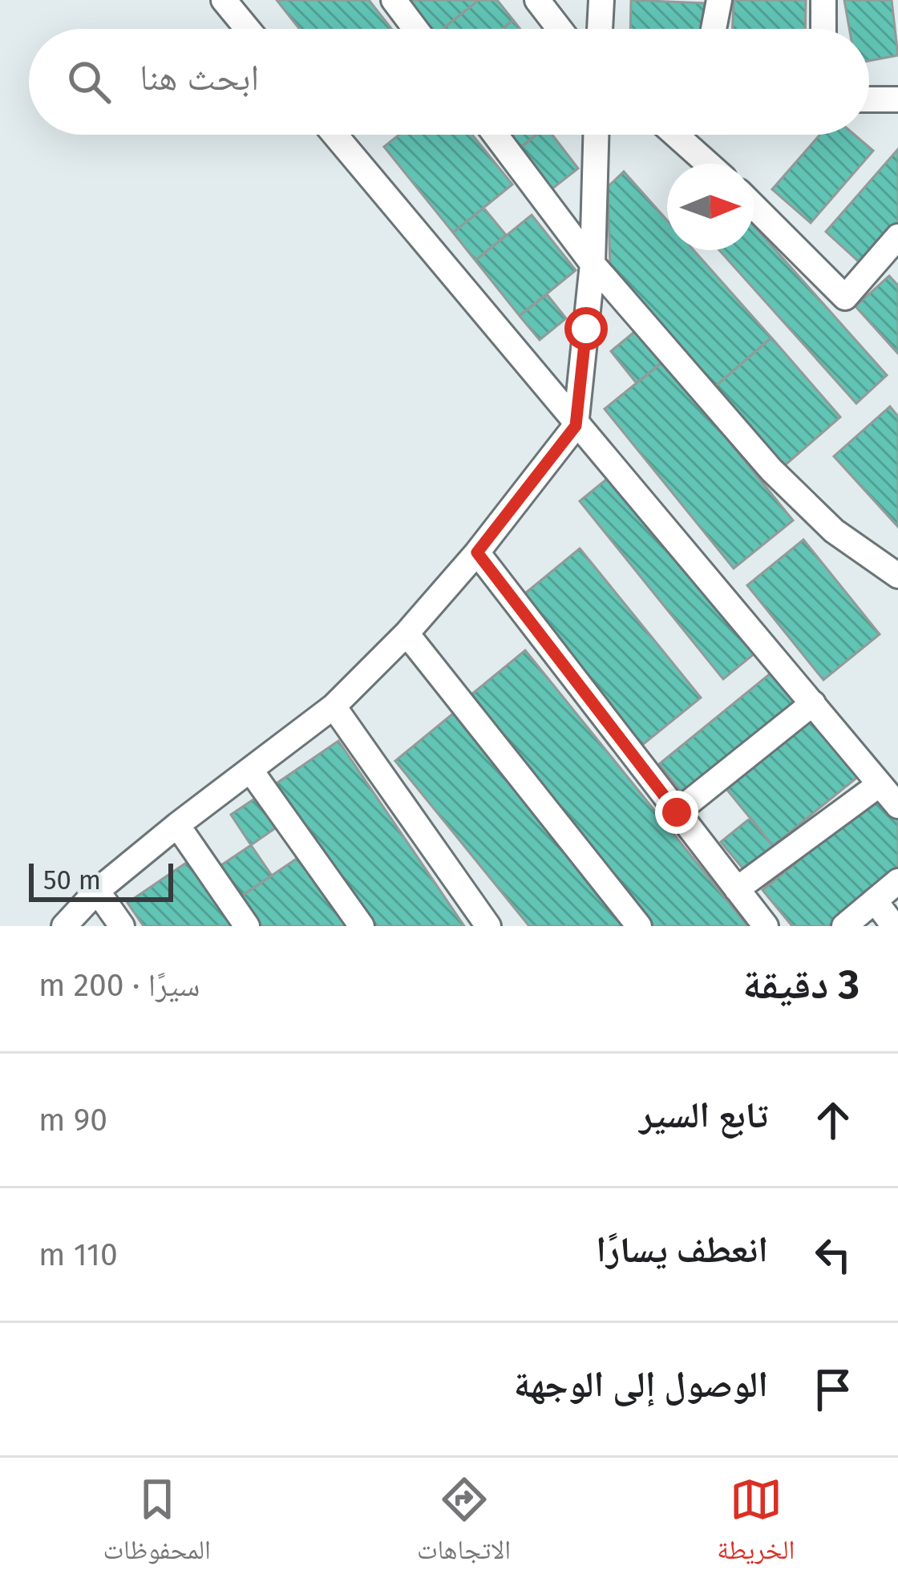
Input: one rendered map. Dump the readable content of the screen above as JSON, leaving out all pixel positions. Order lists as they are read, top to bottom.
{
  "scale_bar": "50 m",
  "north": "right",
  "page": {
    "search": "ابحث هنا",
    "scale": "50 m",
    "heading": ["3 دقيقة", "سيرًا · 200 m"],
    "list": [
      ["تابع السير", "90 m"],
      ["انعطف يسارًا", "110 m"],
      "الوصول إلى الوجهة"
    ],
    "nav": ["الخريطة", "الاتجاهات", "المحفوظات"]
  }
}
